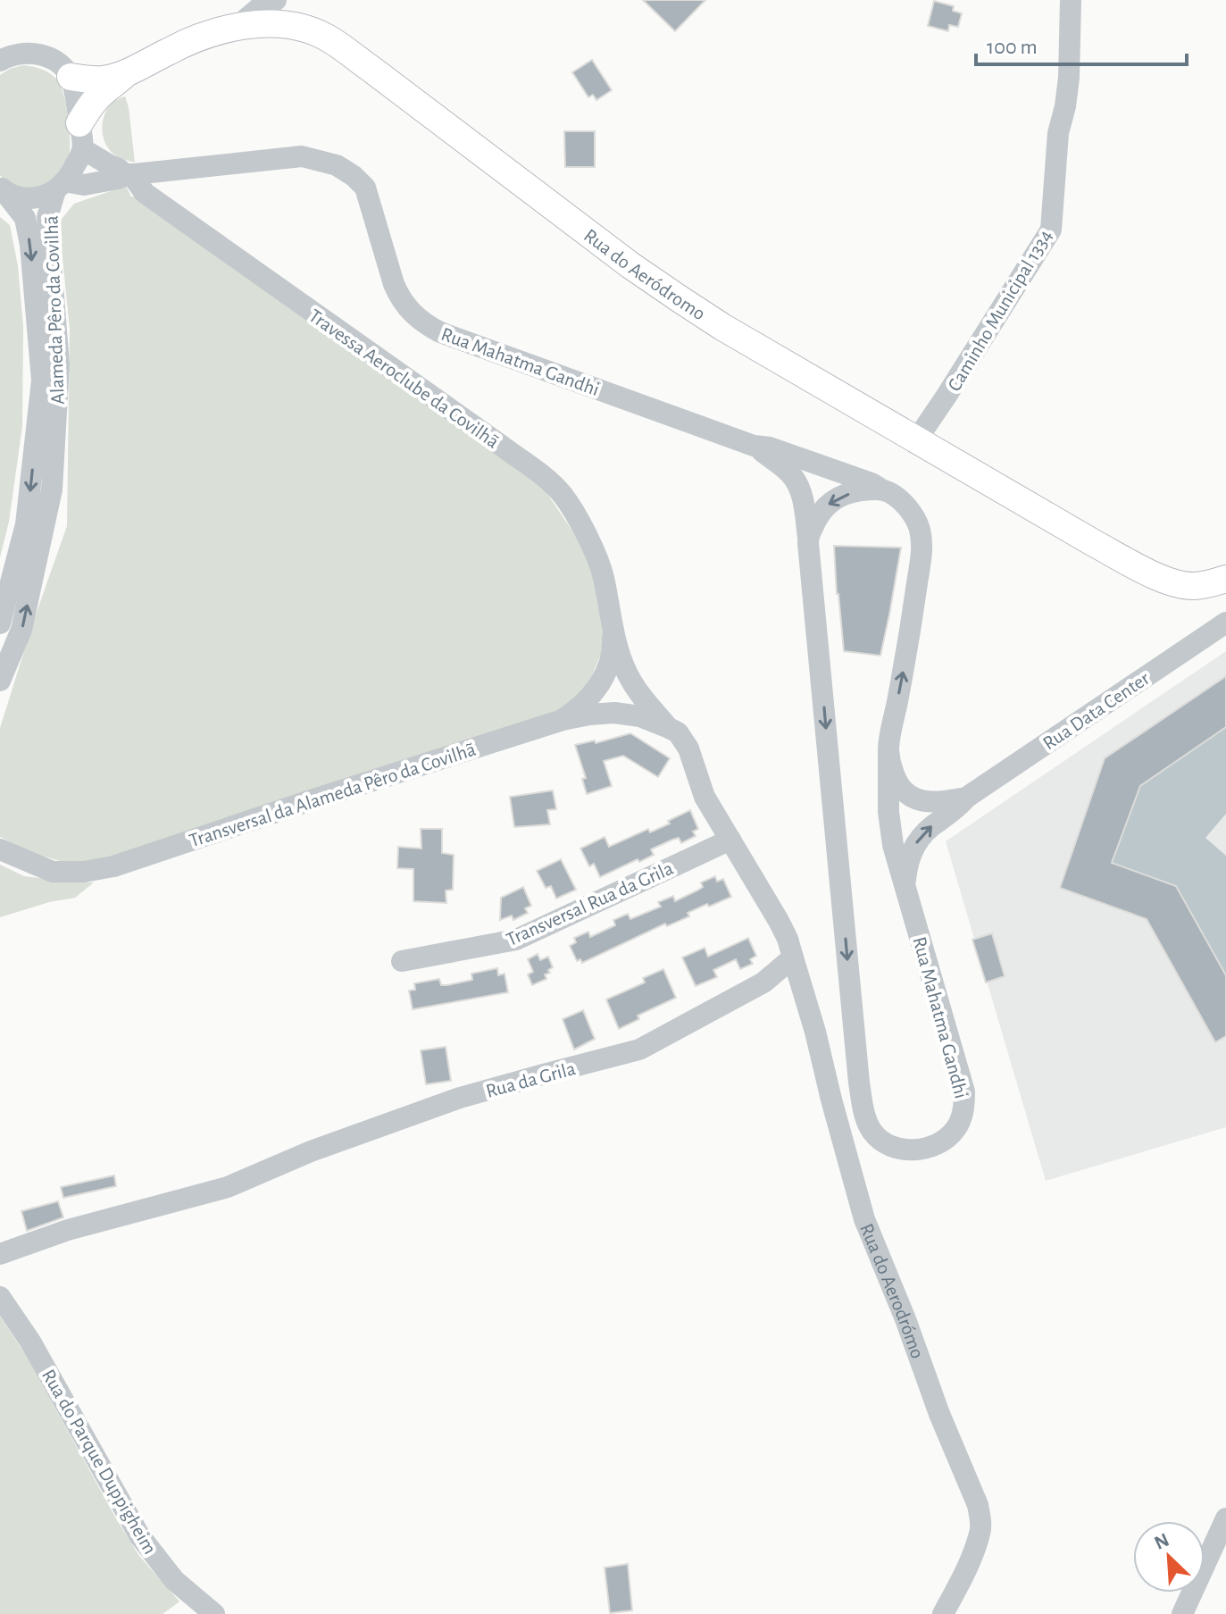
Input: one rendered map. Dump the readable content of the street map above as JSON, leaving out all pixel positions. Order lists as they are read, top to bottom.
{
  "streets": {
    "main road": ["Rua do Aeródromo"],
    "street": [
      "Alameda Pêro da Covilhã",
      "Caminho Municipal 1334",
      "Rua Mahatma Gandhi",
      "Travessa Aeroclube da Covilhã",
      "Rua Data Center",
      "Transversal da Alameda Pêro da Covilhã",
      "Transversal Rua da Grila",
      "Rua da Grila",
      "Rua do Aerodrómo",
      "Rua do Parque Duppigheim"
    ]
  },
  "crossings": [
    ["Rua do Aeródromo", "Caminho Municipal 1334"],
    ["Alameda Pêro da Covilhã", "Rua Mahatma Gandhi"],
    ["Rua Mahatma Gandhi", "Travessa Aeroclube da Covilhã"],
    ["Rua Mahatma Gandhi", "Rua Data Center"],
    ["Travessa Aeroclube da Covilhã", "Transversal da Alameda Pêro da Covilhã"],
    ["Rua da Grila", "Rua do Aerodrómo"]
  ],
  "scale_bar": "100 m",
  "north": "top left"
}
